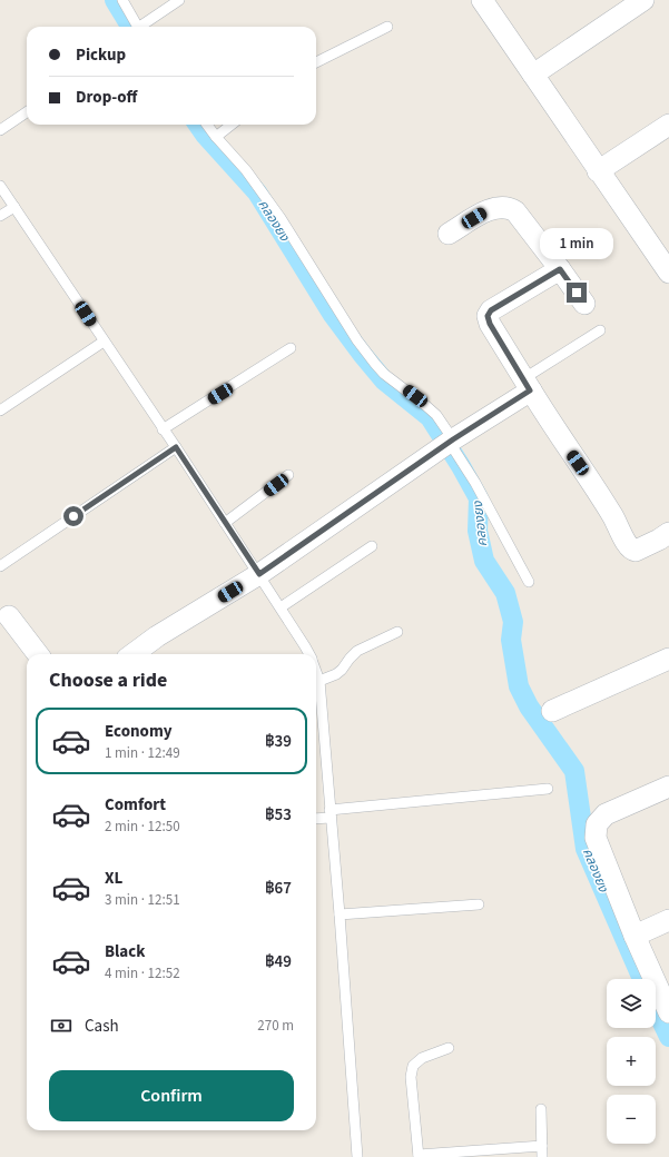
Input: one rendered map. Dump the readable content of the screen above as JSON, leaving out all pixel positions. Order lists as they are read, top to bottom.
{
  "water": ["คลองยง"],
  "page": {
    "banner": ["Pickup", "Drop-off"],
    "bubble": "1 min",
    "heading": "Choose a ride",
    "list": [
      {
        "name": "Economy",
        "note": "1 min · 12:49",
        "value": "฿39"
      },
      {
        "name": "Comfort",
        "note": "2 min · 12:50",
        "value": "฿53"
      },
      {
        "name": "XL",
        "note": "3 min · 12:51",
        "value": "฿67"
      },
      {
        "name": "Black",
        "note": "4 min · 12:52",
        "value": "฿49"
      }
    ],
    "map_buttons": ["+", "−"],
    "pay": ["Cash", "270 m"],
    "buttons": "Confirm"
  }
}
